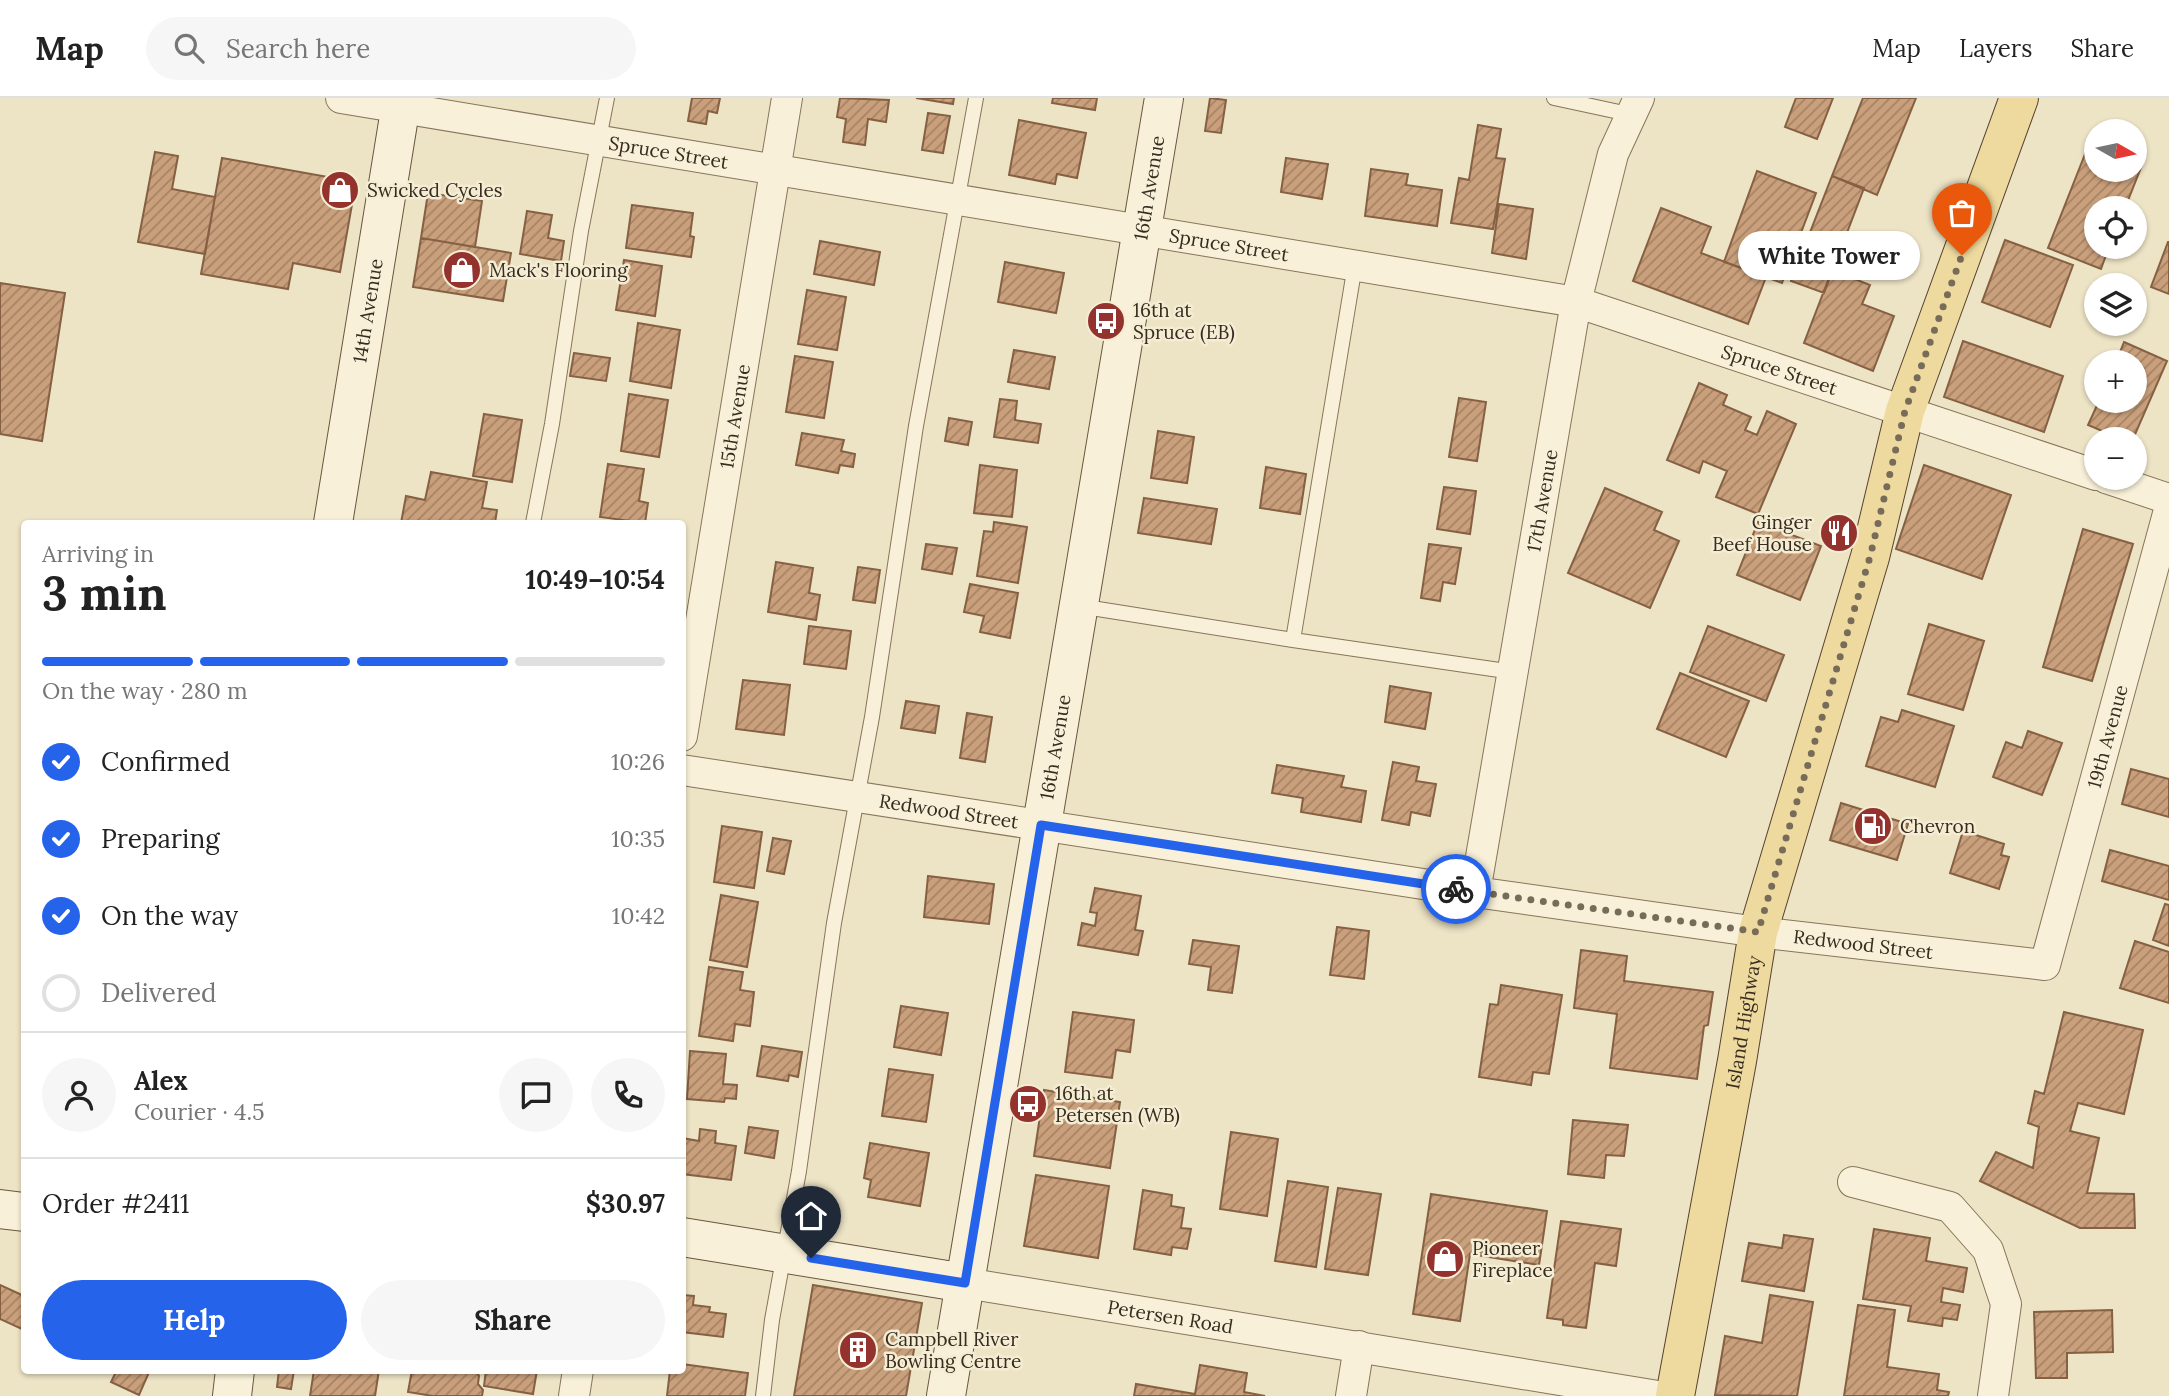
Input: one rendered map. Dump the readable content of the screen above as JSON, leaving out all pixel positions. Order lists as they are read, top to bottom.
{
  "streets": {
    "main road": ["Island Highway"],
    "street": [
      "Spruce Street",
      "16th Avenue",
      "14th Avenue",
      "15th Avenue",
      "17th Avenue",
      "19th Avenue",
      "Redwood Street",
      "Petersen Road"
    ]
  },
  "crossings": [
    ["Spruce Street", "16th Avenue"],
    ["Spruce Street", "14th Avenue"],
    ["Spruce Street", "15th Avenue"],
    ["Spruce Street", "17th Avenue"],
    ["Spruce Street", "Island Highway"],
    ["16th Avenue", "Redwood Street"],
    ["16th Avenue", "Petersen Road"],
    ["17th Avenue", "Redwood Street"],
    ["19th Avenue", "Redwood Street"],
    ["Redwood Street", "Island Highway"]
  ],
  "places": {
    "shop": ["Swicked Cycles", "Mack's Flooring", "Pioneer Fireplace"],
    "other": ["White Tower"],
    "bus stop": ["16th at Spruce (EB)", "16th at Petersen (WB)"],
    "restaurant": ["Ginger Beef House"],
    "fuel station": ["Chevron"],
    "building": ["Campbell River Bowling Centre"]
  },
  "north": "right",
  "page": {
    "header": "Map",
    "search": "Search here",
    "nav": ["Map", "Layers", "Share"],
    "map_buttons": ["+", "−"],
    "bubble": "White Tower",
    "heading": ["3 min", "Arriving in", "10:49–10:54"],
    "panel": [
      "Alex",
      "Courier · 4.5",
      "Order #2411",
      "$30.97"
    ],
    "bar": "On the way · 280 m",
    "list": [
      ["Confirmed", "10:26"],
      ["Preparing", "10:35"],
      ["On the way", "10:42"],
      "Delivered"
    ],
    "buttons": ["Help", "Share"]
  }
}
